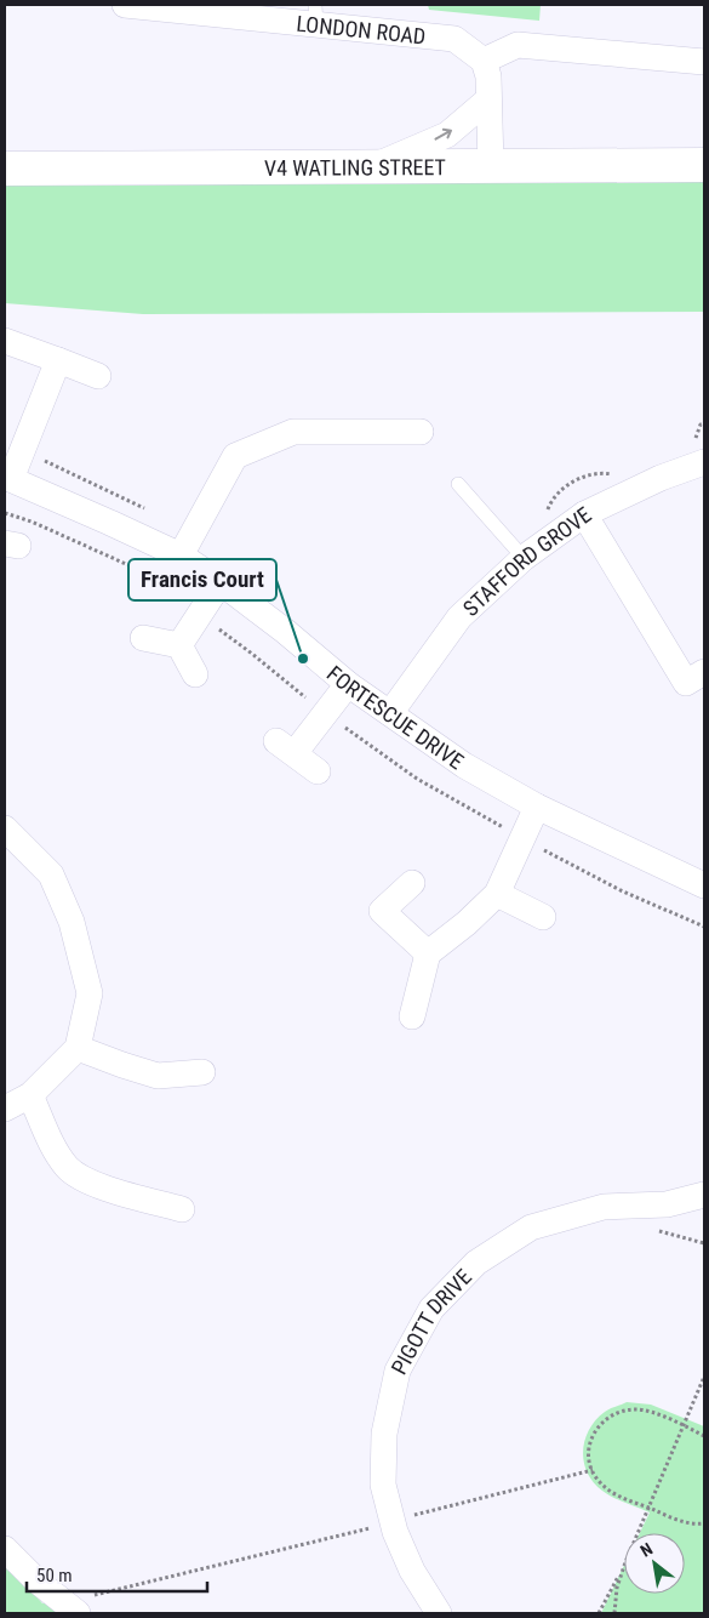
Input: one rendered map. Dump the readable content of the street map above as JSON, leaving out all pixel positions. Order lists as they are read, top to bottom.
{
  "streets": {
    "street": [
      "LONDON ROAD",
      "V4 WATLING STREET",
      "STAFFORD GROVE",
      "FORTESCUE DRIVE",
      "PIGOTT DRIVE"
    ]
  },
  "crossings": [
    ["STAFFORD GROVE", "FORTESCUE DRIVE"]
  ],
  "places": ["Francis Court"],
  "scale_bar": "50 m",
  "north": "top left"
}
